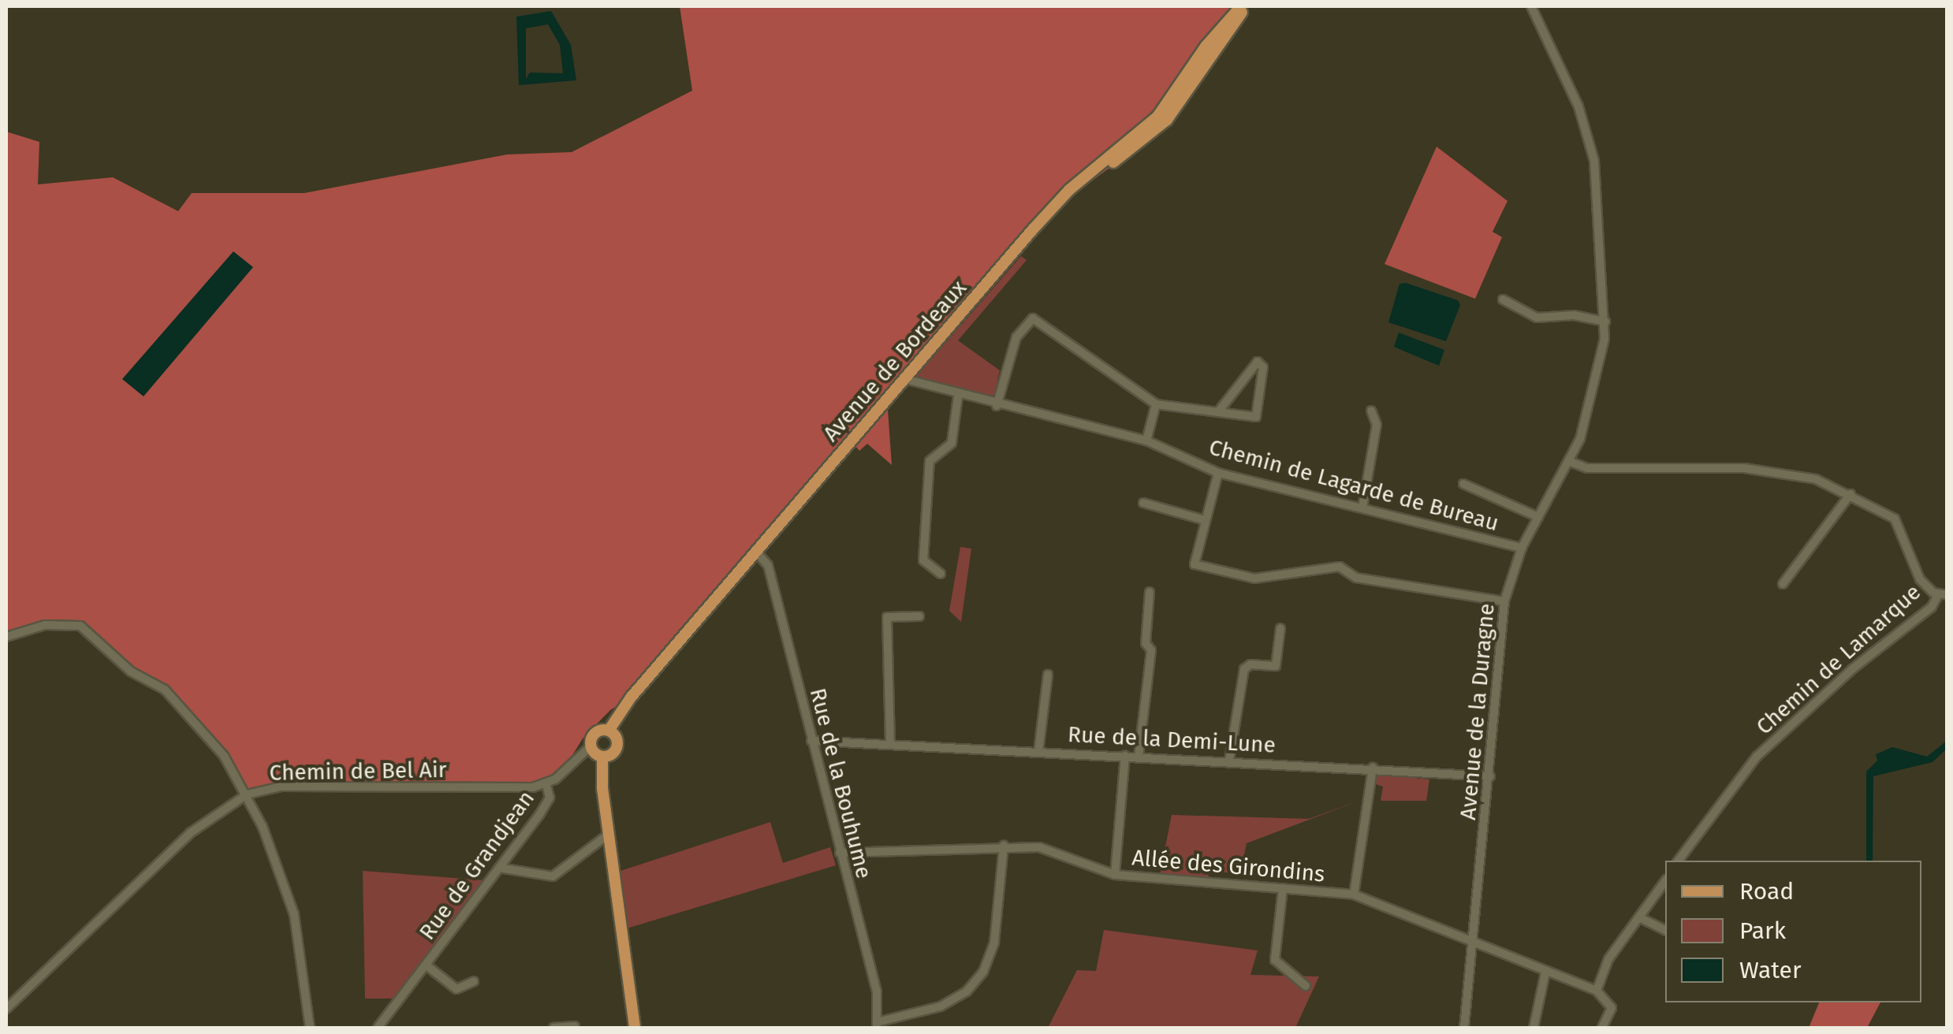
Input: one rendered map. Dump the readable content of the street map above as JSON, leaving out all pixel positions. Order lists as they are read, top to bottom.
{
  "streets": {
    "main road": ["Avenue de Bordeaux"],
    "street": [
      "Chemin de Lagarde de Bureau",
      "Chemin de Lamarque",
      "Avenue de la Duragne",
      "Rue de la Demi-Lune",
      "Chemin de Bel Air",
      "Rue de la Bouhume",
      "Rue de Grandjean",
      "Allée des Girondins"
    ]
  },
  "crossings": [
    ["Avenue de Bordeaux", "Chemin de Lagarde de Bureau"],
    ["Avenue de Bordeaux", "Rue de la Bouhume"],
    ["Chemin de Lagarde de Bureau", "Avenue de la Duragne"],
    ["Avenue de la Duragne", "Rue de la Demi-Lune"],
    ["Avenue de la Duragne", "Allée des Girondins"],
    ["Rue de la Demi-Lune", "Rue de la Bouhume"],
    ["Chemin de Bel Air", "Rue de Grandjean"],
    ["Rue de la Bouhume", "Allée des Girondins"]
  ],
  "legend": ["Road", "Park", "Water"]
}
